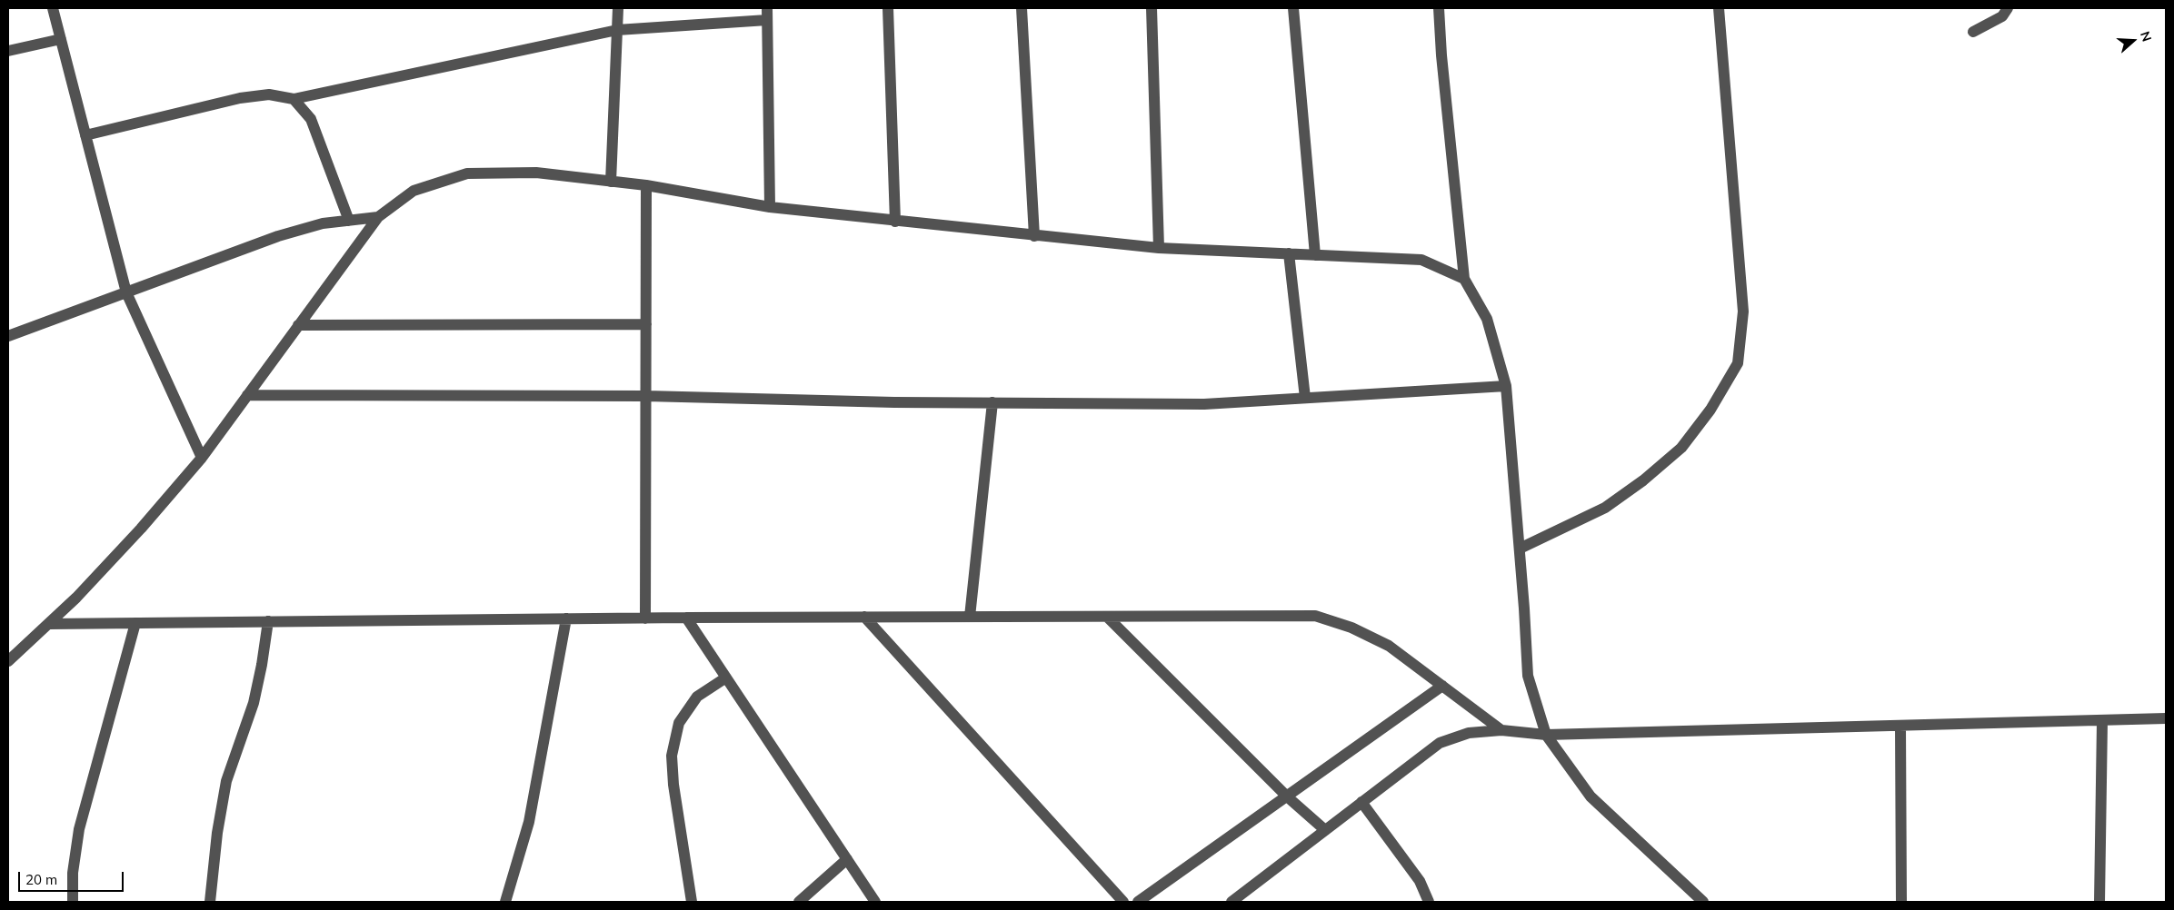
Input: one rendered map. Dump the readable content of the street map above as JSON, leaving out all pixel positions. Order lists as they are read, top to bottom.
{
  "scale_bar": "20 m",
  "north": "right"
}
